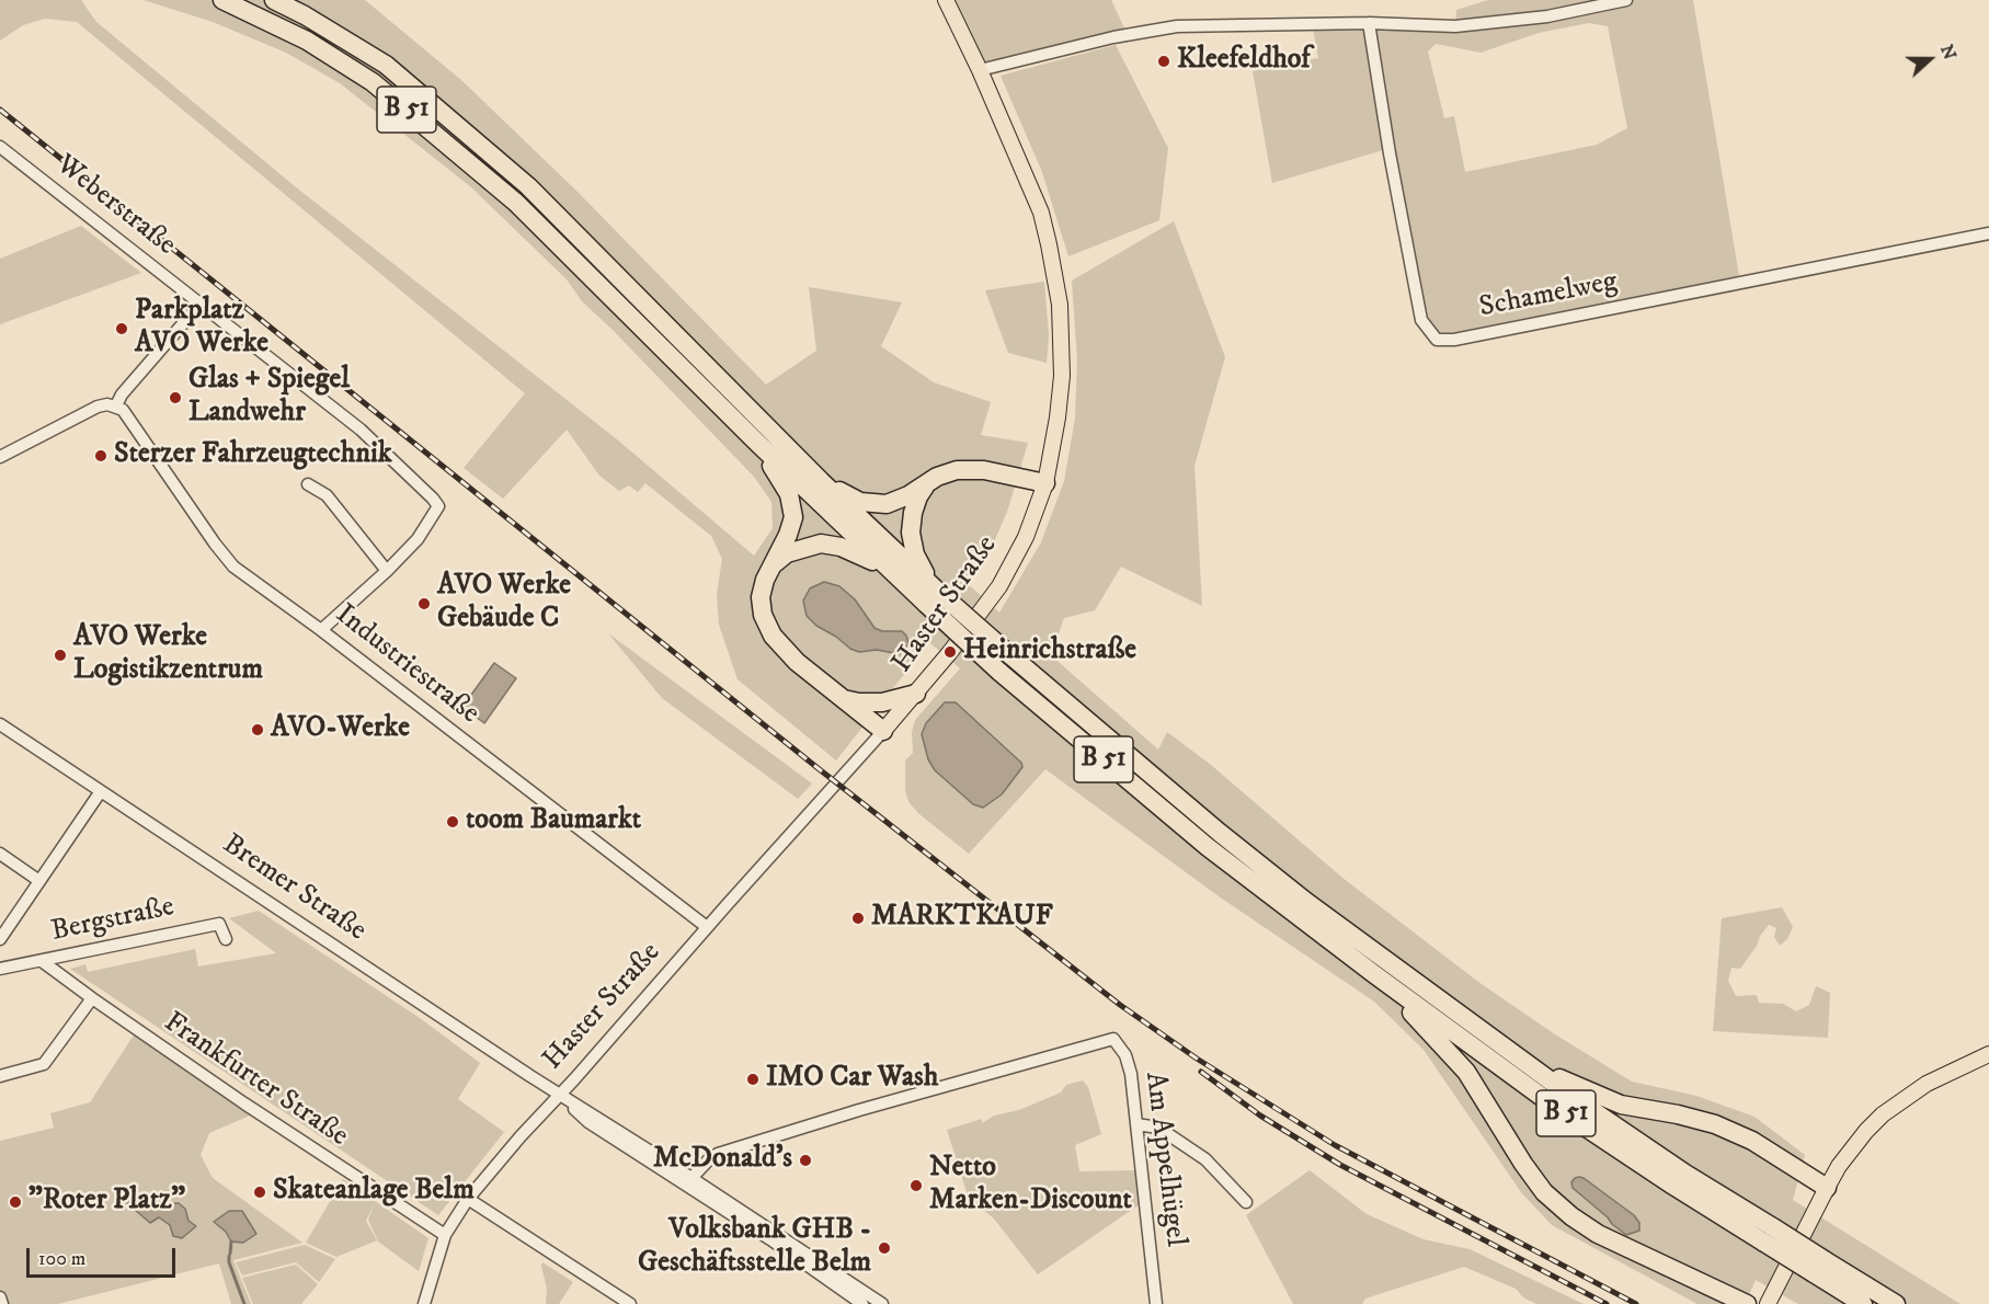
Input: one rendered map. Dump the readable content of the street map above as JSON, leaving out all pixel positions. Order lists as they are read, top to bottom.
{
  "streets": {
    "highway": ["B 51"],
    "main road": ["Haster Straße"],
    "street": [
      "Weberstraße",
      "Schamelweg",
      "Industriestraße",
      "Bremer Straße",
      "Bergstraße",
      "Frankfurter Straße",
      "Am Appelhügel"
    ]
  },
  "crossings": [
    ["Haster Straße", "Industriestraße"],
    ["Haster Straße", "Bremer Straße"],
    ["Haster Straße", "Frankfurter Straße"],
    ["Bremer Straße", "Bergstraße"],
    ["Bremer Straße", "Am Appelhügel"],
    ["Bergstraße", "Frankfurter Straße"]
  ],
  "places": [
    "Kleefeldhof",
    "Parkplatz AVO Werke",
    "Glas + Spiegel Landwehr",
    "Sterzer Fahrzeugtechnik",
    "AVO Werke Gebäude C",
    "Heinrichstraße",
    "AVO Werke Logistikzentrum",
    "AVO-Werke",
    "toom Baumarkt",
    "MARKTKAUF",
    "IMO Car Wash",
    "McDonald's",
    "Netto Marken-Discount",
    "Skateanlage Belm",
    "\"Roter Platz\"",
    "Volksbank GHB - Geschäftsstelle Belm"
  ],
  "scale_bar": "100 m",
  "north": "right"
}
